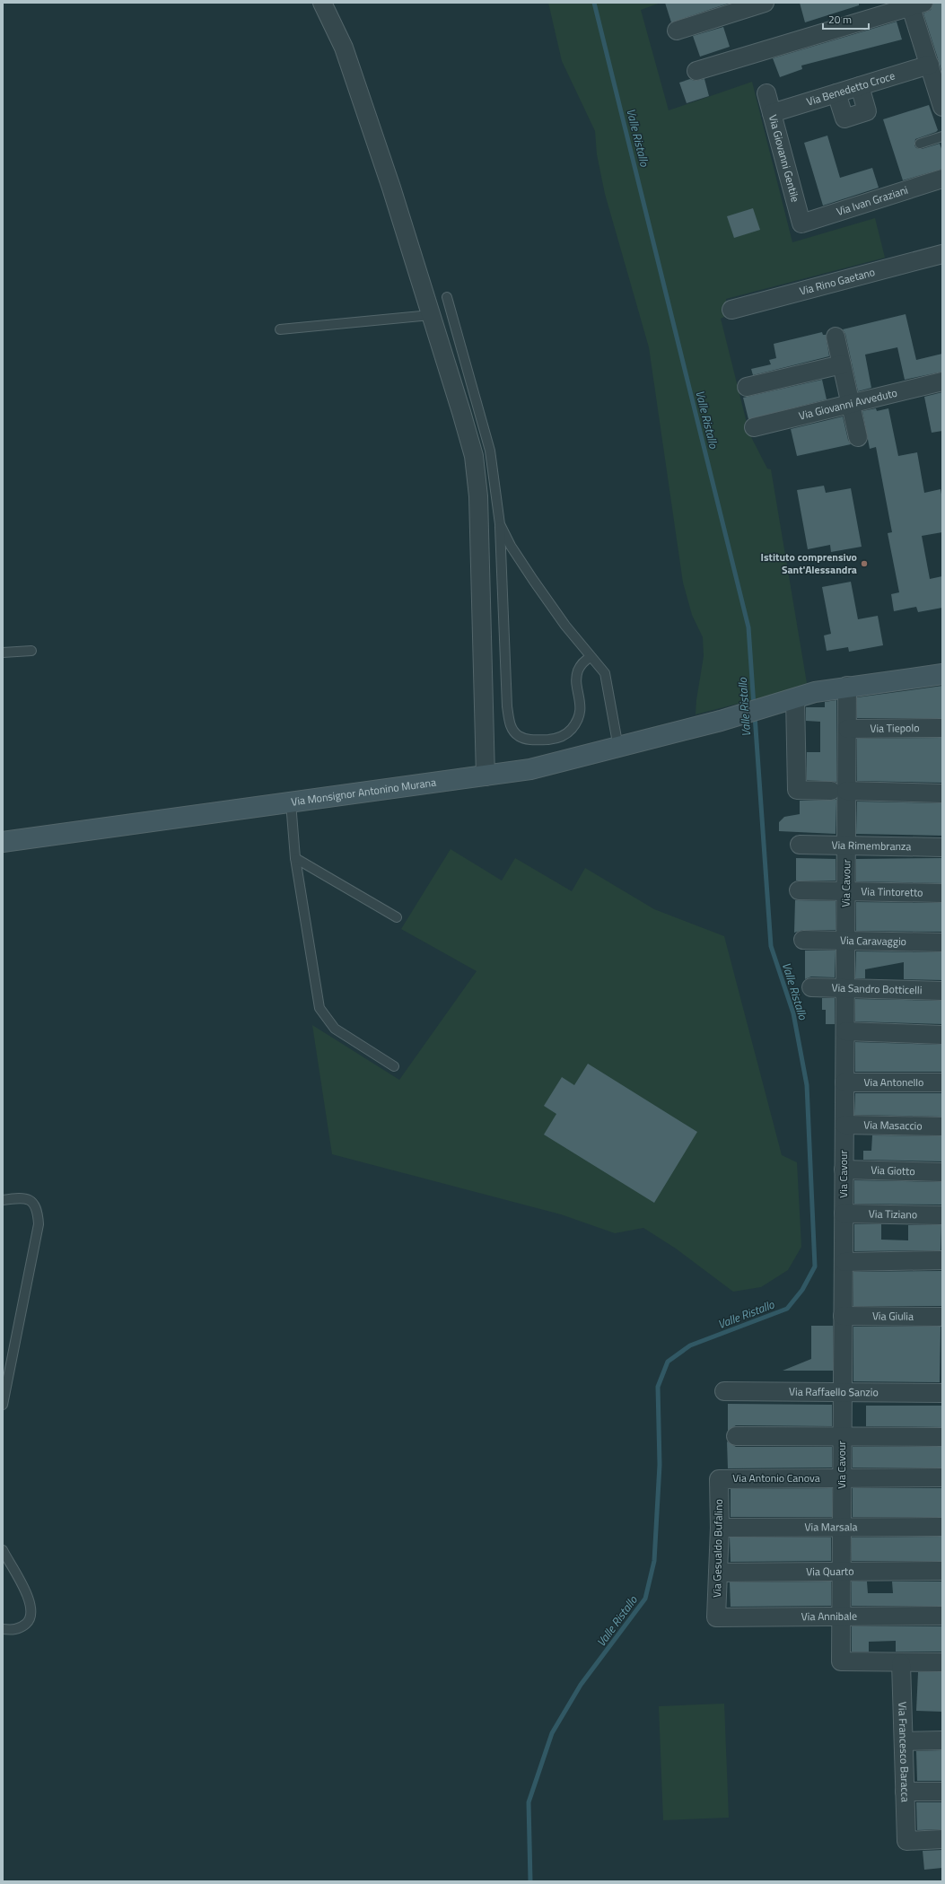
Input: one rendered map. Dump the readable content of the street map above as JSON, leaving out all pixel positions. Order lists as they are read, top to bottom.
{
  "streets": {
    "street": [
      "Via Benedetto Croce",
      "Via Giovanni Gentile",
      "Via Ivan Graziani",
      "Via Rino Gaetano",
      "Via Giovanni Avveduto",
      "Via Tiepolo",
      "Via Monsignor Antonino Murana",
      "Via Rimembranza",
      "Via Cavour",
      "Via Tintoretto",
      "Via Caravaggio",
      "Via Sandro Botticelli",
      "Via Antonello",
      "Via Masaccio",
      "Via Giotto",
      "Via Tiziano",
      "Via Giulia",
      "Via Raffaello Sanzio",
      "Via Antonio Canova",
      "Via Marsala",
      "Via Gesualdo Bufalino",
      "Via Quarto",
      "Via Annibale",
      "Via Francesco Baracca"
    ]
  },
  "crossings": [
    ["Via Benedetto Croce", "Via Giovanni Gentile"],
    ["Via Giovanni Gentile", "Via Ivan Graziani"],
    ["Via Tiepolo", "Via Cavour"],
    ["Via Rimembranza", "Via Cavour"],
    ["Via Cavour", "Via Tintoretto"],
    ["Via Cavour", "Via Caravaggio"],
    ["Via Cavour", "Via Sandro Botticelli"],
    ["Via Cavour", "Via Antonello"],
    ["Via Cavour", "Via Masaccio"],
    ["Via Cavour", "Via Giotto"],
    ["Via Cavour", "Via Tiziano"],
    ["Via Cavour", "Via Giulia"],
    ["Via Cavour", "Via Raffaello Sanzio"],
    ["Via Cavour", "Via Antonio Canova"],
    ["Via Cavour", "Via Marsala"],
    ["Via Cavour", "Via Quarto"],
    ["Via Cavour", "Via Annibale"],
    ["Via Cavour", "Via Francesco Baracca"],
    ["Via Antonio Canova", "Via Gesualdo Bufalino"],
    ["Via Marsala", "Via Gesualdo Bufalino"],
    ["Via Gesualdo Bufalino", "Via Quarto"],
    ["Via Gesualdo Bufalino", "Via Annibale"]
  ],
  "water": ["Valle Ristallo"],
  "places": ["Istituto comprensivo Sant'Alessandra"],
  "scale_bar": "20 m"
}
